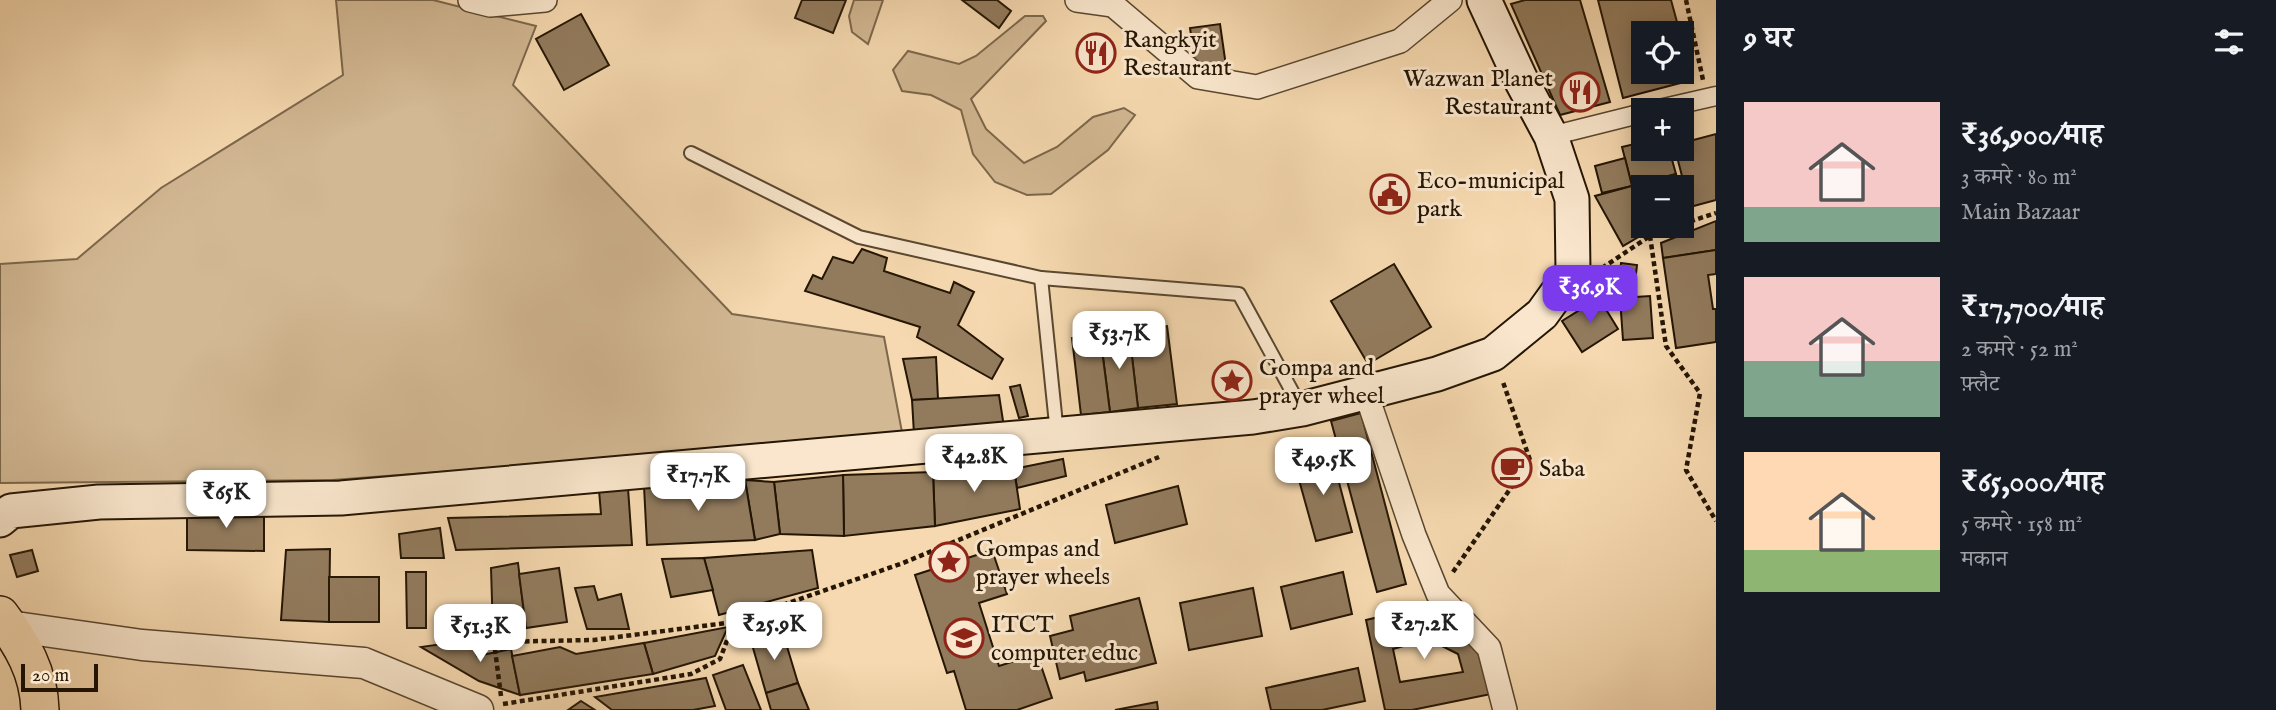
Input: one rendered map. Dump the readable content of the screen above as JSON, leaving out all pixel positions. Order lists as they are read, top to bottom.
{
  "places": {
    "restaurant": ["Rangkyit Restaurant", "Wazwan Planet Restaurant"],
    "public building": ["Eco-municipal park"],
    "place": ["Gompa and prayer wheel", "Gompas and prayer wheels"],
    "cafe": ["Saba"],
    "school or university": ["ITCT computer educ"]
  },
  "scale_bar": "20 m",
  "page": {
    "heading": "9 घर",
    "map_buttons": ["+", "−"],
    "list": [
      {
        "name": "₹36,900/माह",
        "note": "3 कमरे · 80 m² · Main Bazaar"
      },
      {
        "name": "₹17,700/माह",
        "note": "2 कमरे · 52 m² · फ़्लैट"
      },
      {
        "name": "₹65,000/माह",
        "note": "5 कमरे · 158 m² · मकान"
      }
    ],
    "price": [
      "₹36.9K",
      "₹53.7K",
      "₹42.8K",
      "₹49.5K",
      "₹17.7K",
      "₹65K",
      "₹27.2K",
      "₹25.9K",
      "₹51.3K"
    ],
    "scale": "20 m"
  }
}
